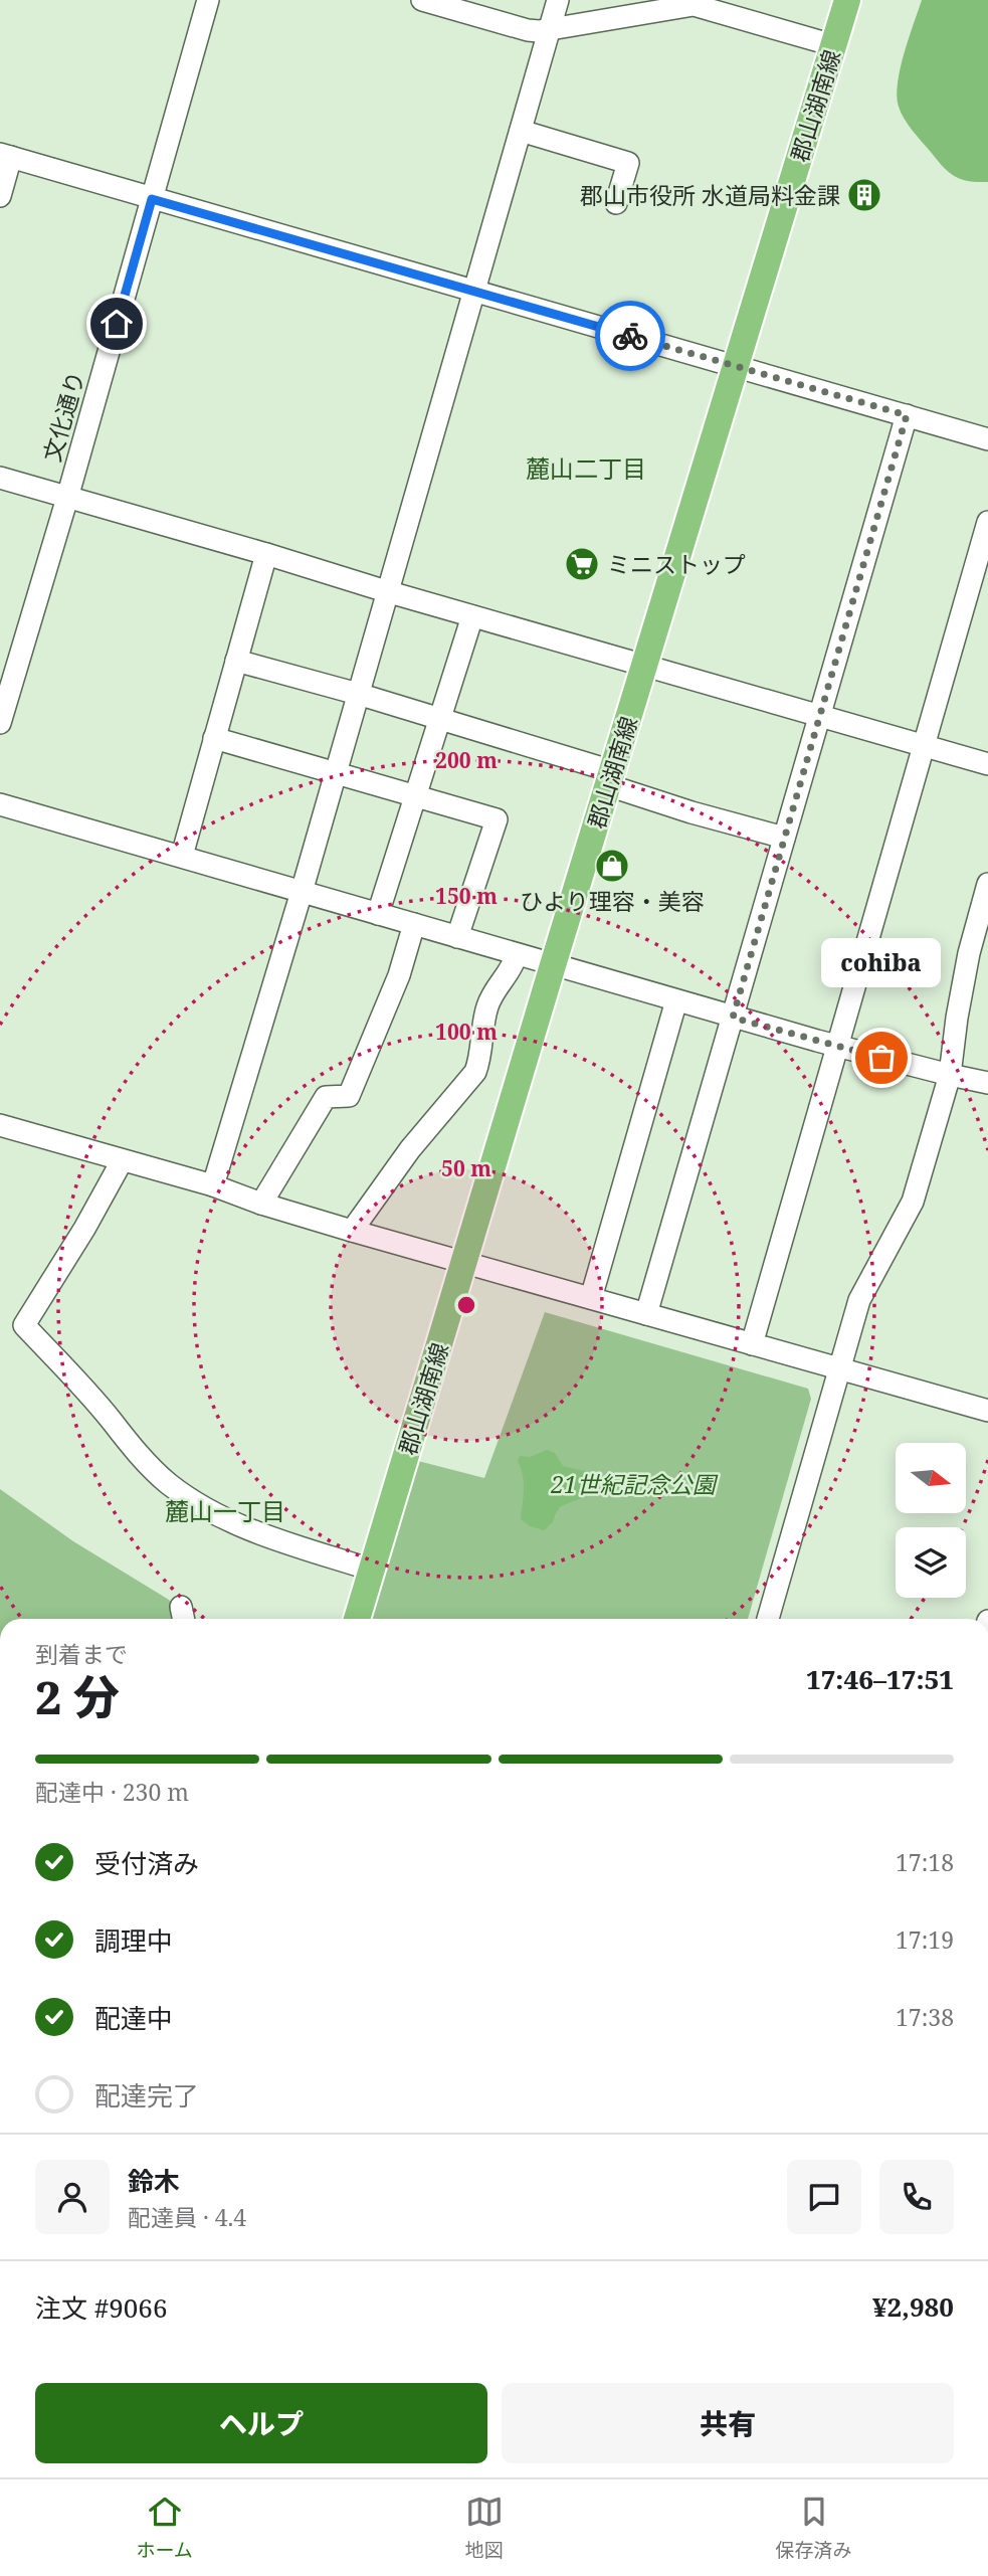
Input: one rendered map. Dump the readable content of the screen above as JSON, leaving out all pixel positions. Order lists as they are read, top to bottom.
{
  "streets": {
    "main road": ["郡山湖南線"],
    "street": ["文化通り"]
  },
  "districts": ["麓山二丁目", "麓山一丁目"],
  "parks": ["21世紀記念公園"],
  "places": {
    "building": ["郡山市役所 水道局料金課"],
    "supermarket": ["ミニストップ"],
    "shop": ["ひより理容・美容"],
    "other": ["cohiba"]
  },
  "north": "right",
  "page": {
    "bubble": "cohiba",
    "heading": ["2 分", "到着まで", "17:46–17:51"],
    "panel": [
      "鈴木",
      "配達員 · 4.4",
      "注文 #9066",
      "¥2,980"
    ],
    "bar": "配達中 · 230 m",
    "list": [
      ["受付済み", "17:18"],
      ["調理中", "17:19"],
      ["配達中", "17:38"],
      "配達完了"
    ],
    "buttons": ["ヘルプ", "共有"],
    "tabs": ["ホーム", "地図", "保存済み"]
  },
  "rings": [
    "200 m",
    "150 m",
    "100 m",
    "50 m"
  ]
}
